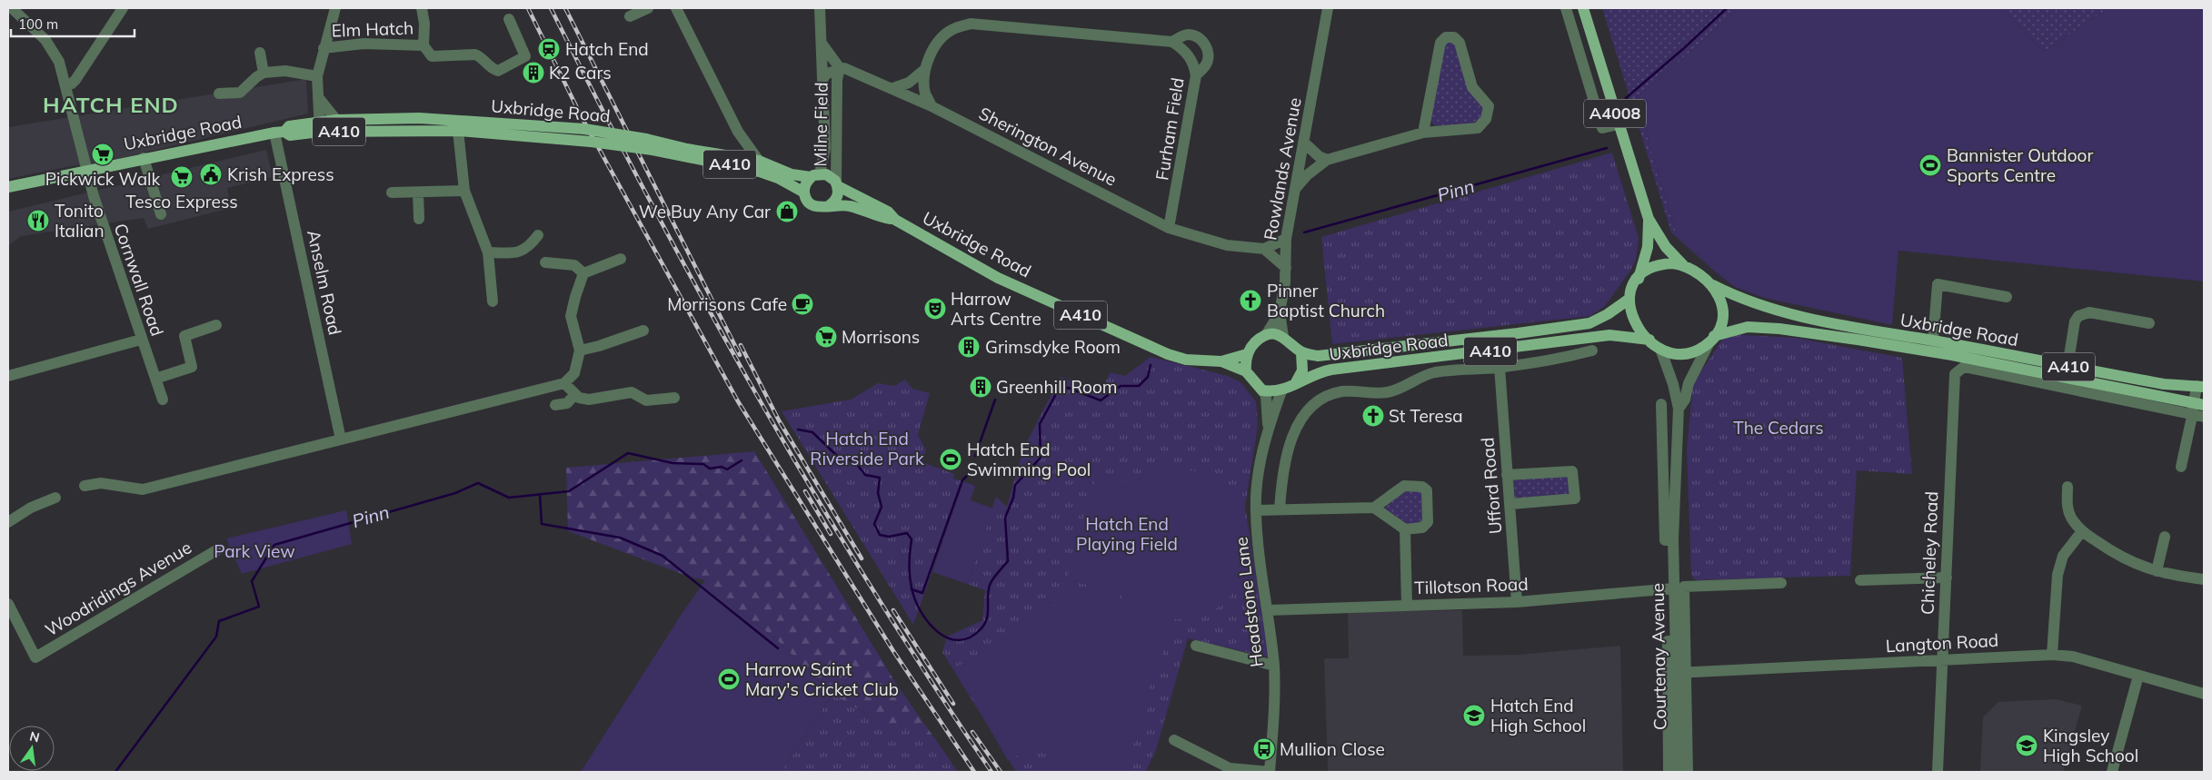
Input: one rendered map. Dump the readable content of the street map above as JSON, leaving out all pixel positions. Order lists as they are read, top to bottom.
{
  "streets": {
    "main road": ["Uxbridge Road", "A4008", "A410"],
    "street": [
      "Elm Hatch",
      "Milne Field",
      "Furham Field",
      "Sherington Avenue",
      "Rowlands Avenue",
      "Cornwall Road",
      "Anselm Road",
      "Ufford Road",
      "Chicheley Road",
      "Tillotson Road",
      "Woodridings Avenue",
      "Headstone Lane",
      "Langton Road",
      "Courtenay Avenue"
    ]
  },
  "crossings": [
    ["Uxbridge Road", "A4008"],
    ["Uxbridge Road", "Milne Field"],
    ["Uxbridge Road", "A410"],
    ["Uxbridge Road", "Rowlands Avenue"],
    ["Uxbridge Road", "Cornwall Road"],
    ["Uxbridge Road", "Anselm Road"],
    ["Uxbridge Road", "Chicheley Road"],
    ["Uxbridge Road", "Headstone Lane"],
    ["Uxbridge Road", "Courtenay Avenue"],
    ["A4008", "Courtenay Avenue"],
    ["Milne Field", "Sherington Avenue"],
    ["Furham Field", "Sherington Avenue"],
    ["A410", "Cornwall Road"],
    ["Rowlands Avenue", "Headstone Lane"],
    ["Ufford Road", "Tillotson Road"],
    ["Chicheley Road", "Langton Road"],
    ["Tillotson Road", "Headstone Lane"],
    ["Tillotson Road", "Courtenay Avenue"],
    ["Langton Road", "Courtenay Avenue"]
  ],
  "districts": ["HATCH END"],
  "water": ["Pinn"],
  "parks": [
    "The Cedars",
    "Hatch End Riverside Park",
    "Hatch End Playing Field",
    "Park View"
  ],
  "places": {
    "station": ["Hatch End"],
    "building": ["K2 Cars", "Grimsdyke Room", "Greenhill Room"],
    "supermarket": ["Pickwick Walk", "Tesco Express", "Morrisons"],
    "sports": ["Bannister Outdoor Sports Centre", "Hatch End Swimming Pool", "Harrow Saint Mary's Cricket Club"],
    "public building": ["Krish Express"],
    "shop": ["We Buy Any Car"],
    "restaurant": ["Tonito Italian"],
    "church": ["Pinner Baptist Church", "St Teresa"],
    "cafe": ["Morrisons Cafe"],
    "theatre": ["Harrow Arts Centre"],
    "school or university": ["Hatch End High School", "Kingsley High School"],
    "bus stop": ["Mullion Close"]
  },
  "scale_bar": "100 m",
  "north": "top"
}
